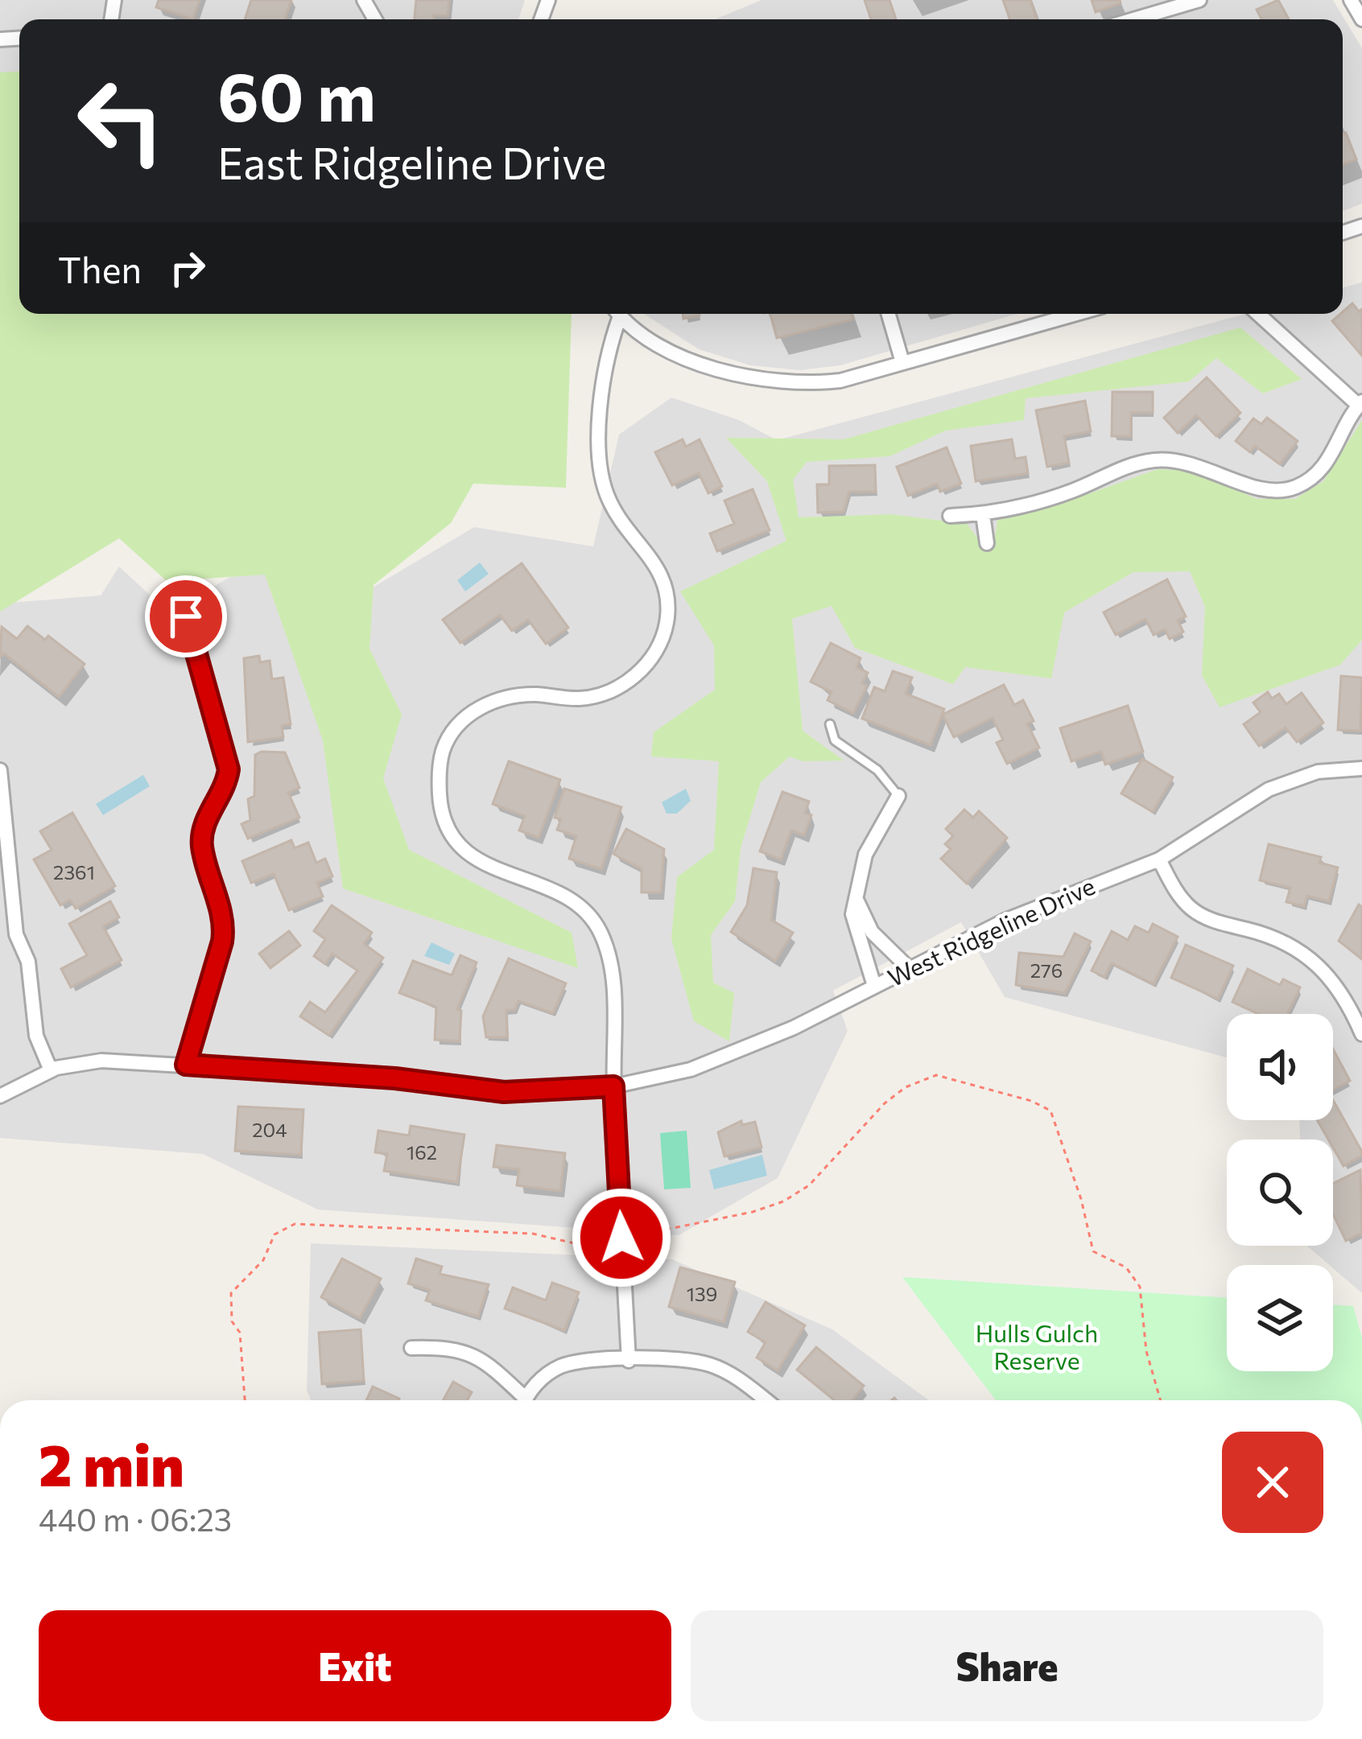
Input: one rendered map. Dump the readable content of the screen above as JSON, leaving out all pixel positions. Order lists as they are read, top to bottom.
{
  "streets": {
    "street": ["West Ridgeline Drive"]
  },
  "parks": ["Hulls Gulch Reserve"],
  "house_numbers": [
    "2361",
    "276",
    "204",
    "162",
    "139"
  ],
  "page": {
    "turn": ["60 m", "East Ridgeline Drive"],
    "then": "Then",
    "heading": ["2 min", "440 m · 06:23"],
    "buttons": ["Exit", "Share"]
  }
}
